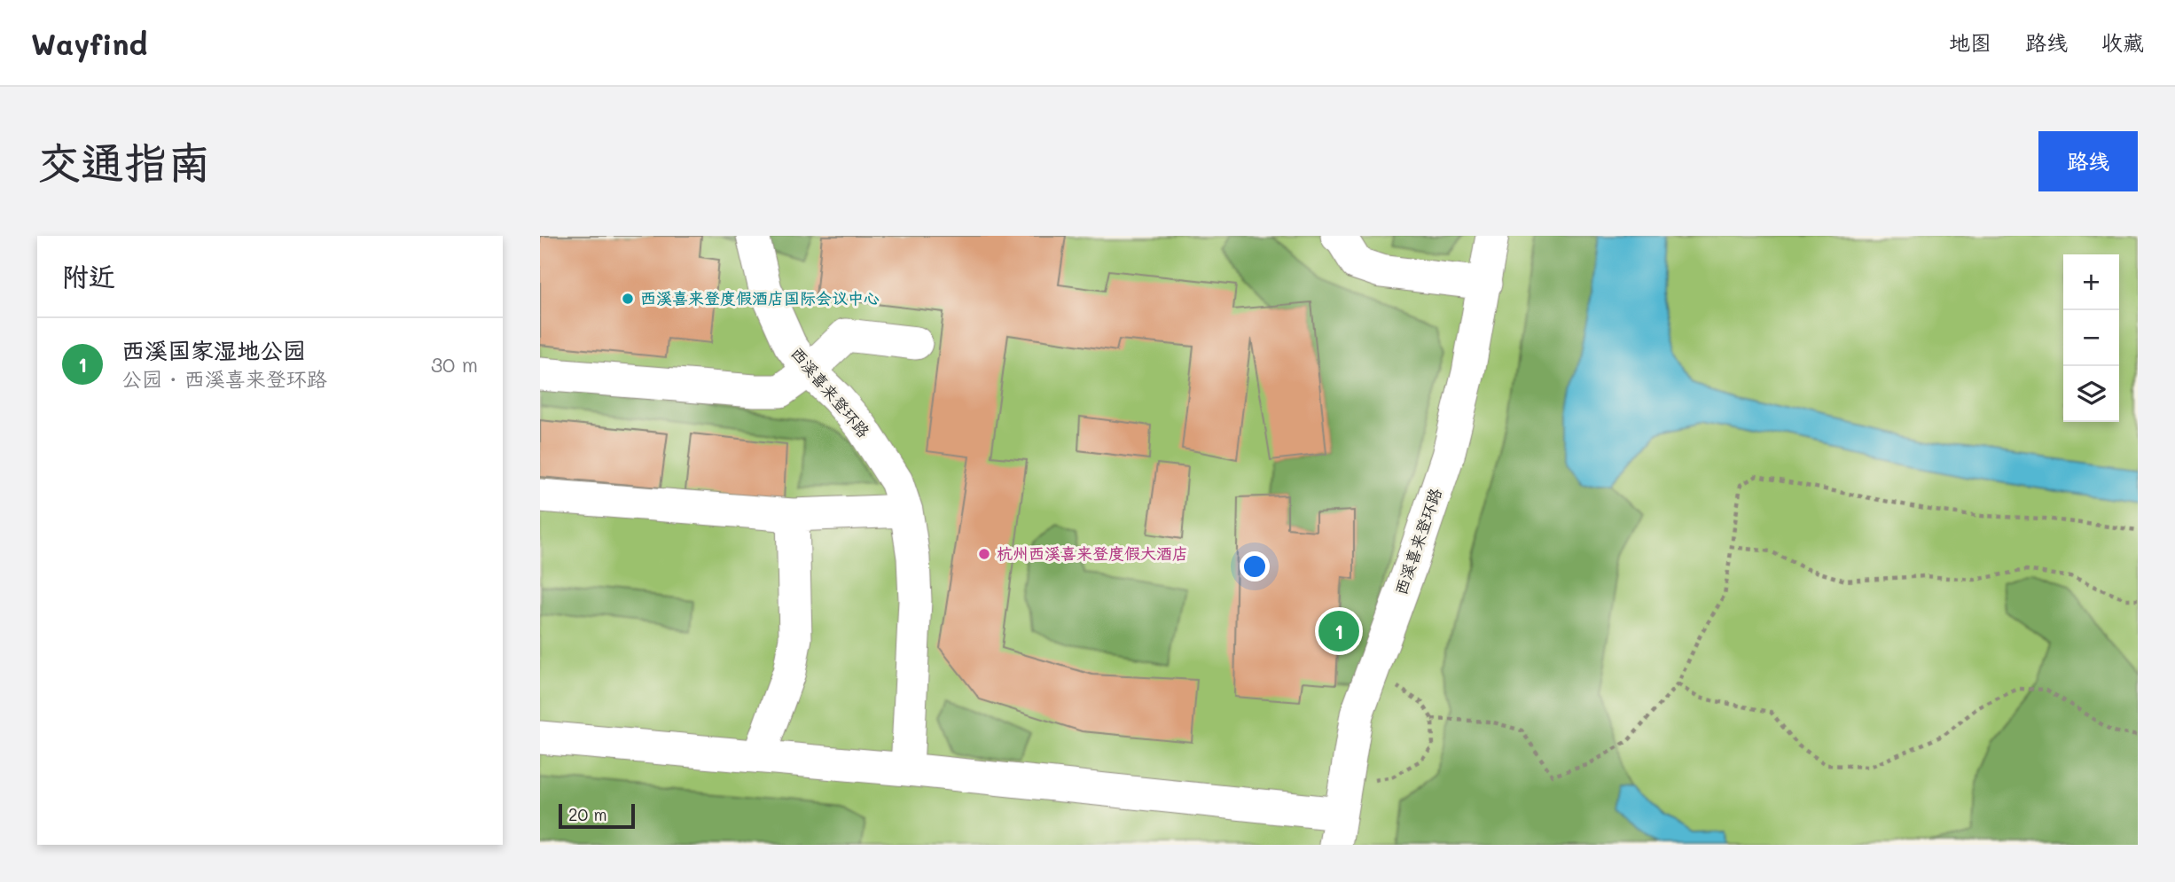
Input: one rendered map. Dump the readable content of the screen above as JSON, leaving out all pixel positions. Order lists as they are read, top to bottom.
{
  "streets": {
    "street": ["西溪喜来登环路"]
  },
  "places": ["西溪喜来登度假酒店国际会议中心", "杭州西溪喜来登度假大酒店"],
  "scale_bar": "20 m",
  "page": {
    "header": "Wayfind",
    "nav": ["地图", "路线", "收藏"],
    "buttons": "路线",
    "title": "交通指南",
    "heading": "附近",
    "map_buttons": ["+", "−"],
    "list": [
      {
        "mark": "1",
        "name": "西溪国家湿地公园",
        "note": "公园 · 西溪喜来登环路",
        "value": "30 m"
      }
    ],
    "pins": "1",
    "scale": "20 m"
  }
}
